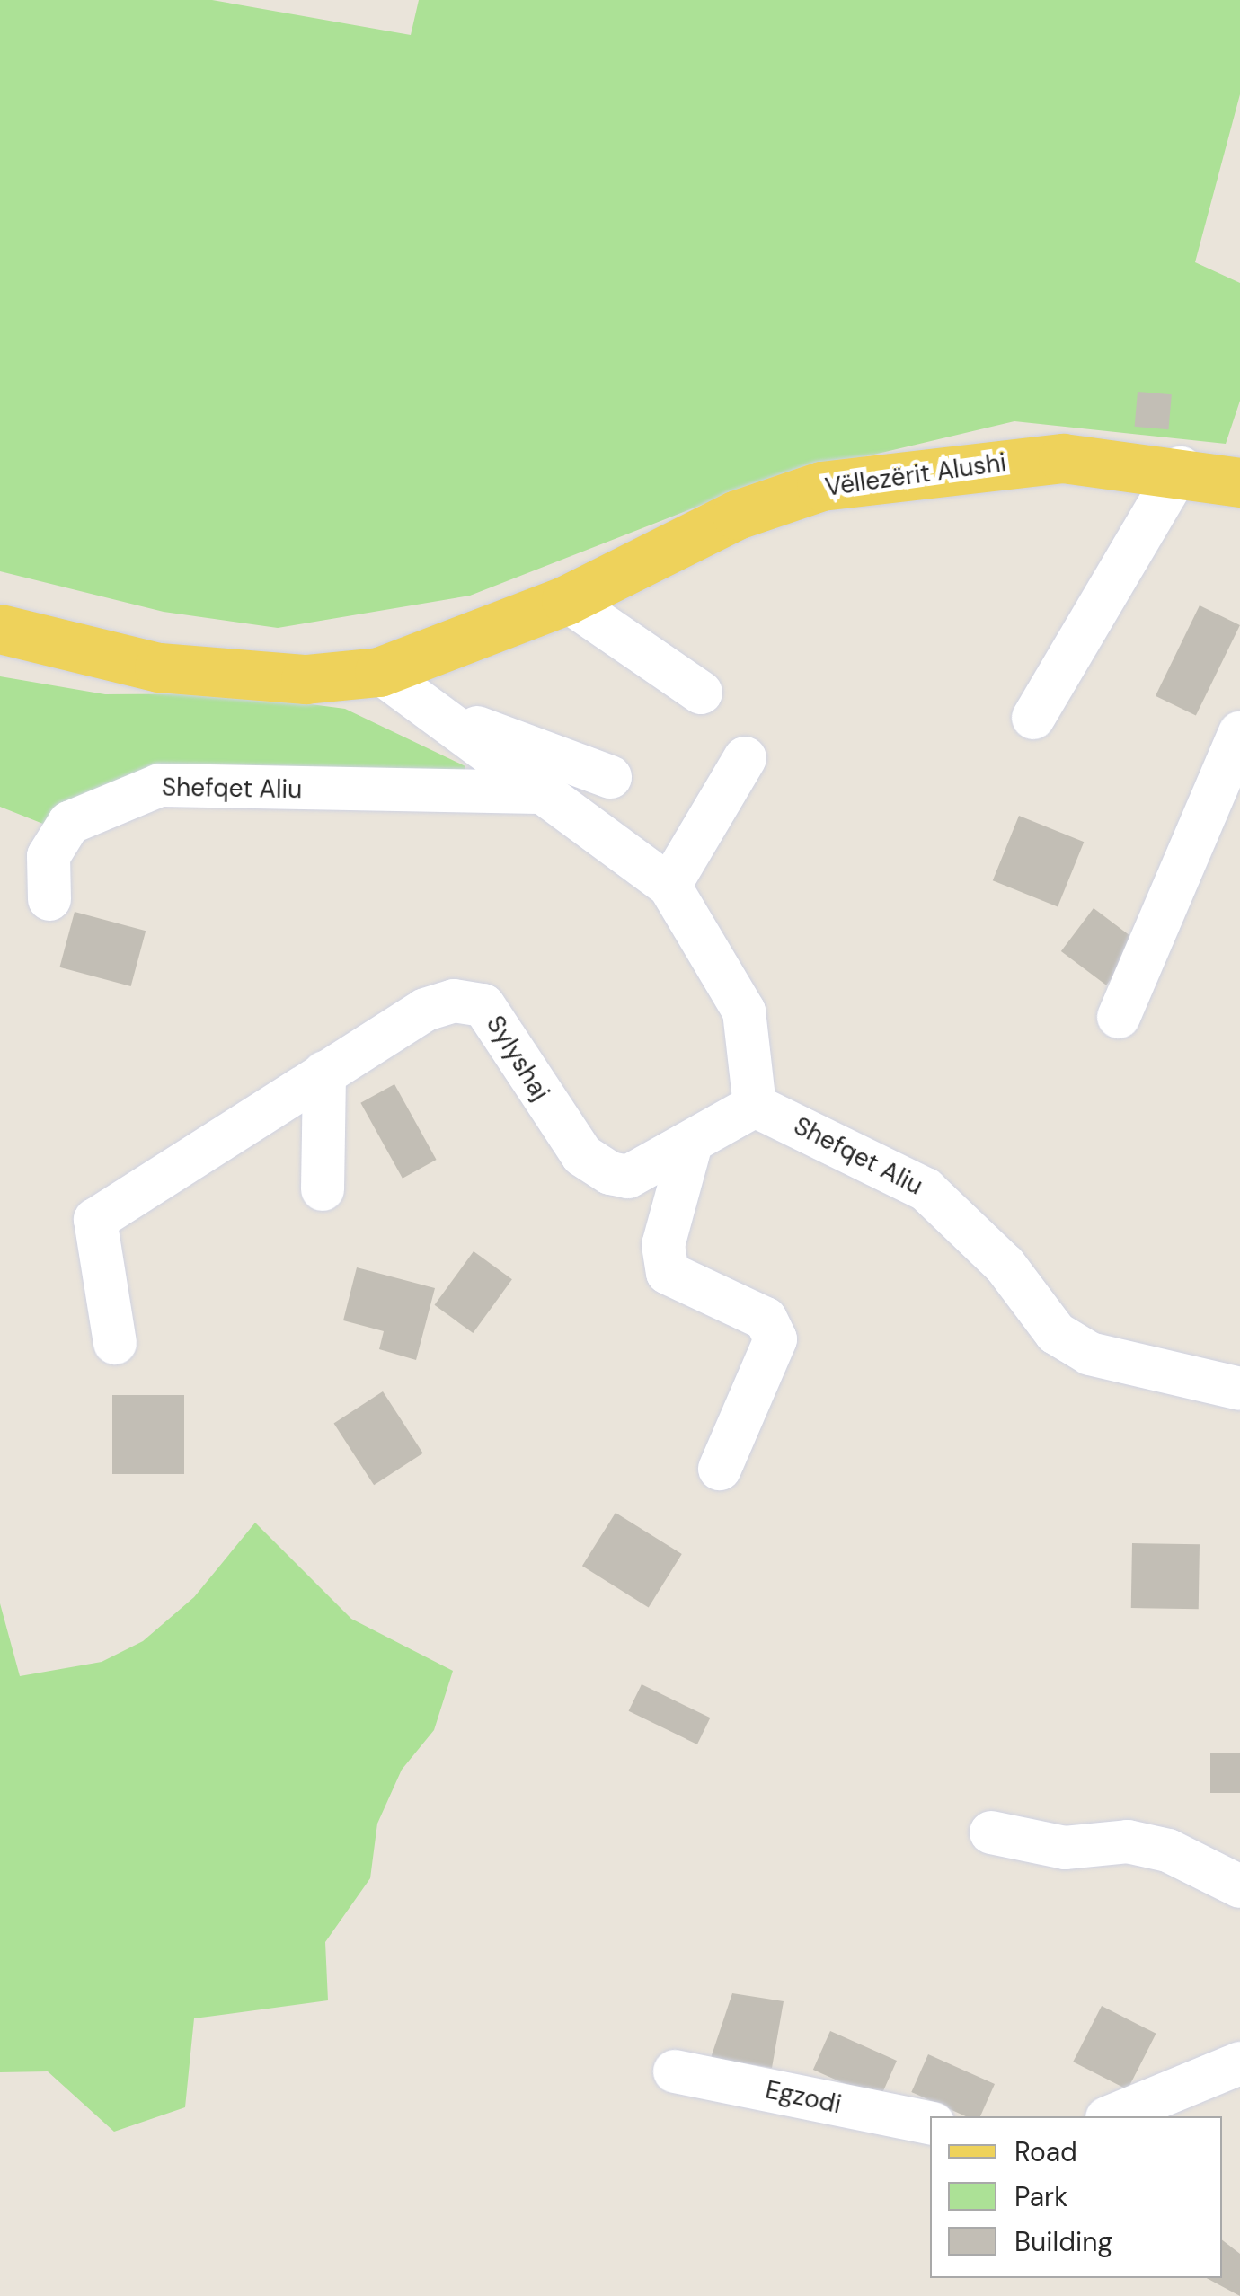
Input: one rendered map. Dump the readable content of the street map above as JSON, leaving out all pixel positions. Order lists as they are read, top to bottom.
{
  "streets": {
    "main road": ["Vëllezërit Alushi"],
    "street": ["Shefqet Aliu", "Sylyshaj", "Egzodi"]
  },
  "crossings": [
    ["Shefqet Aliu", "Sylyshaj"]
  ],
  "legend": ["Road", "Park", "Building"]
}
